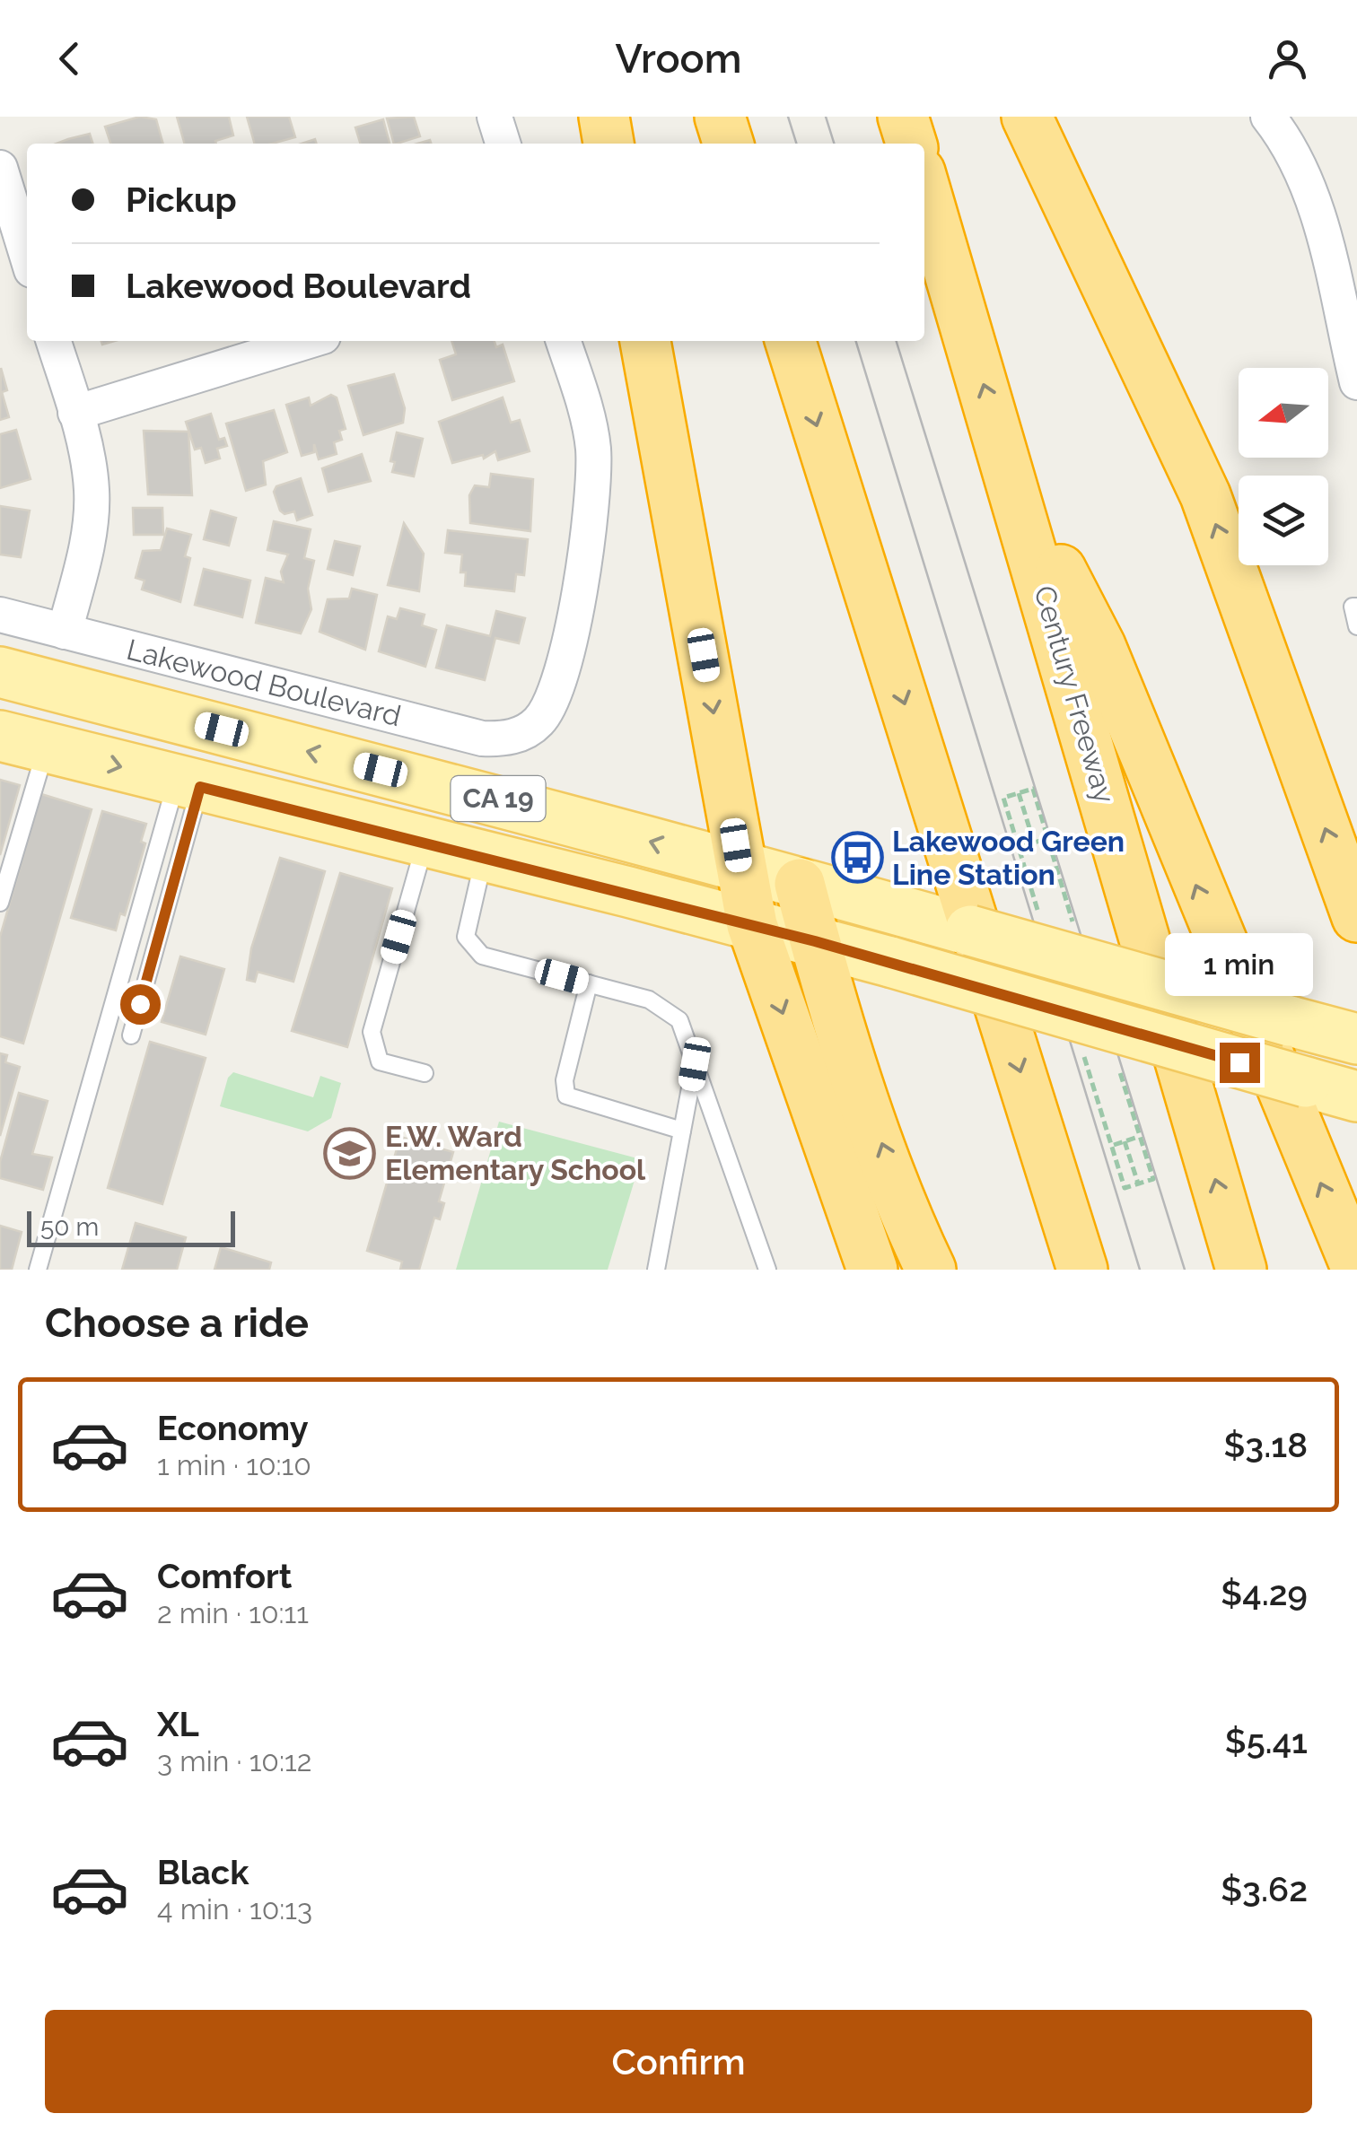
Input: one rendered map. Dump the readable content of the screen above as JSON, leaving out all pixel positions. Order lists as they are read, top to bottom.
{
  "streets": {
    "highway": ["Century Freeway"],
    "main road": ["Lakewood Boulevard", "CA 19"]
  },
  "places": {
    "bus stop": ["Lakewood Green Line Station"],
    "school or university": ["E.W. Ward Elementary School"]
  },
  "scale_bar": "50 m",
  "north": "left",
  "page": {
    "header": "Vroom",
    "banner": ["Pickup", "Lakewood Boulevard"],
    "bubble": "1 min",
    "scale": "50 m",
    "heading": "Choose a ride",
    "list": [
      {
        "name": "Economy",
        "note": "1 min · 10:10",
        "value": "$3.18"
      },
      {
        "name": "Comfort",
        "note": "2 min · 10:11",
        "value": "$4.29"
      },
      {
        "name": "XL",
        "note": "3 min · 10:12",
        "value": "$5.41"
      },
      {
        "name": "Black",
        "note": "4 min · 10:13",
        "value": "$3.62"
      }
    ],
    "buttons": "Confirm"
  }
}
